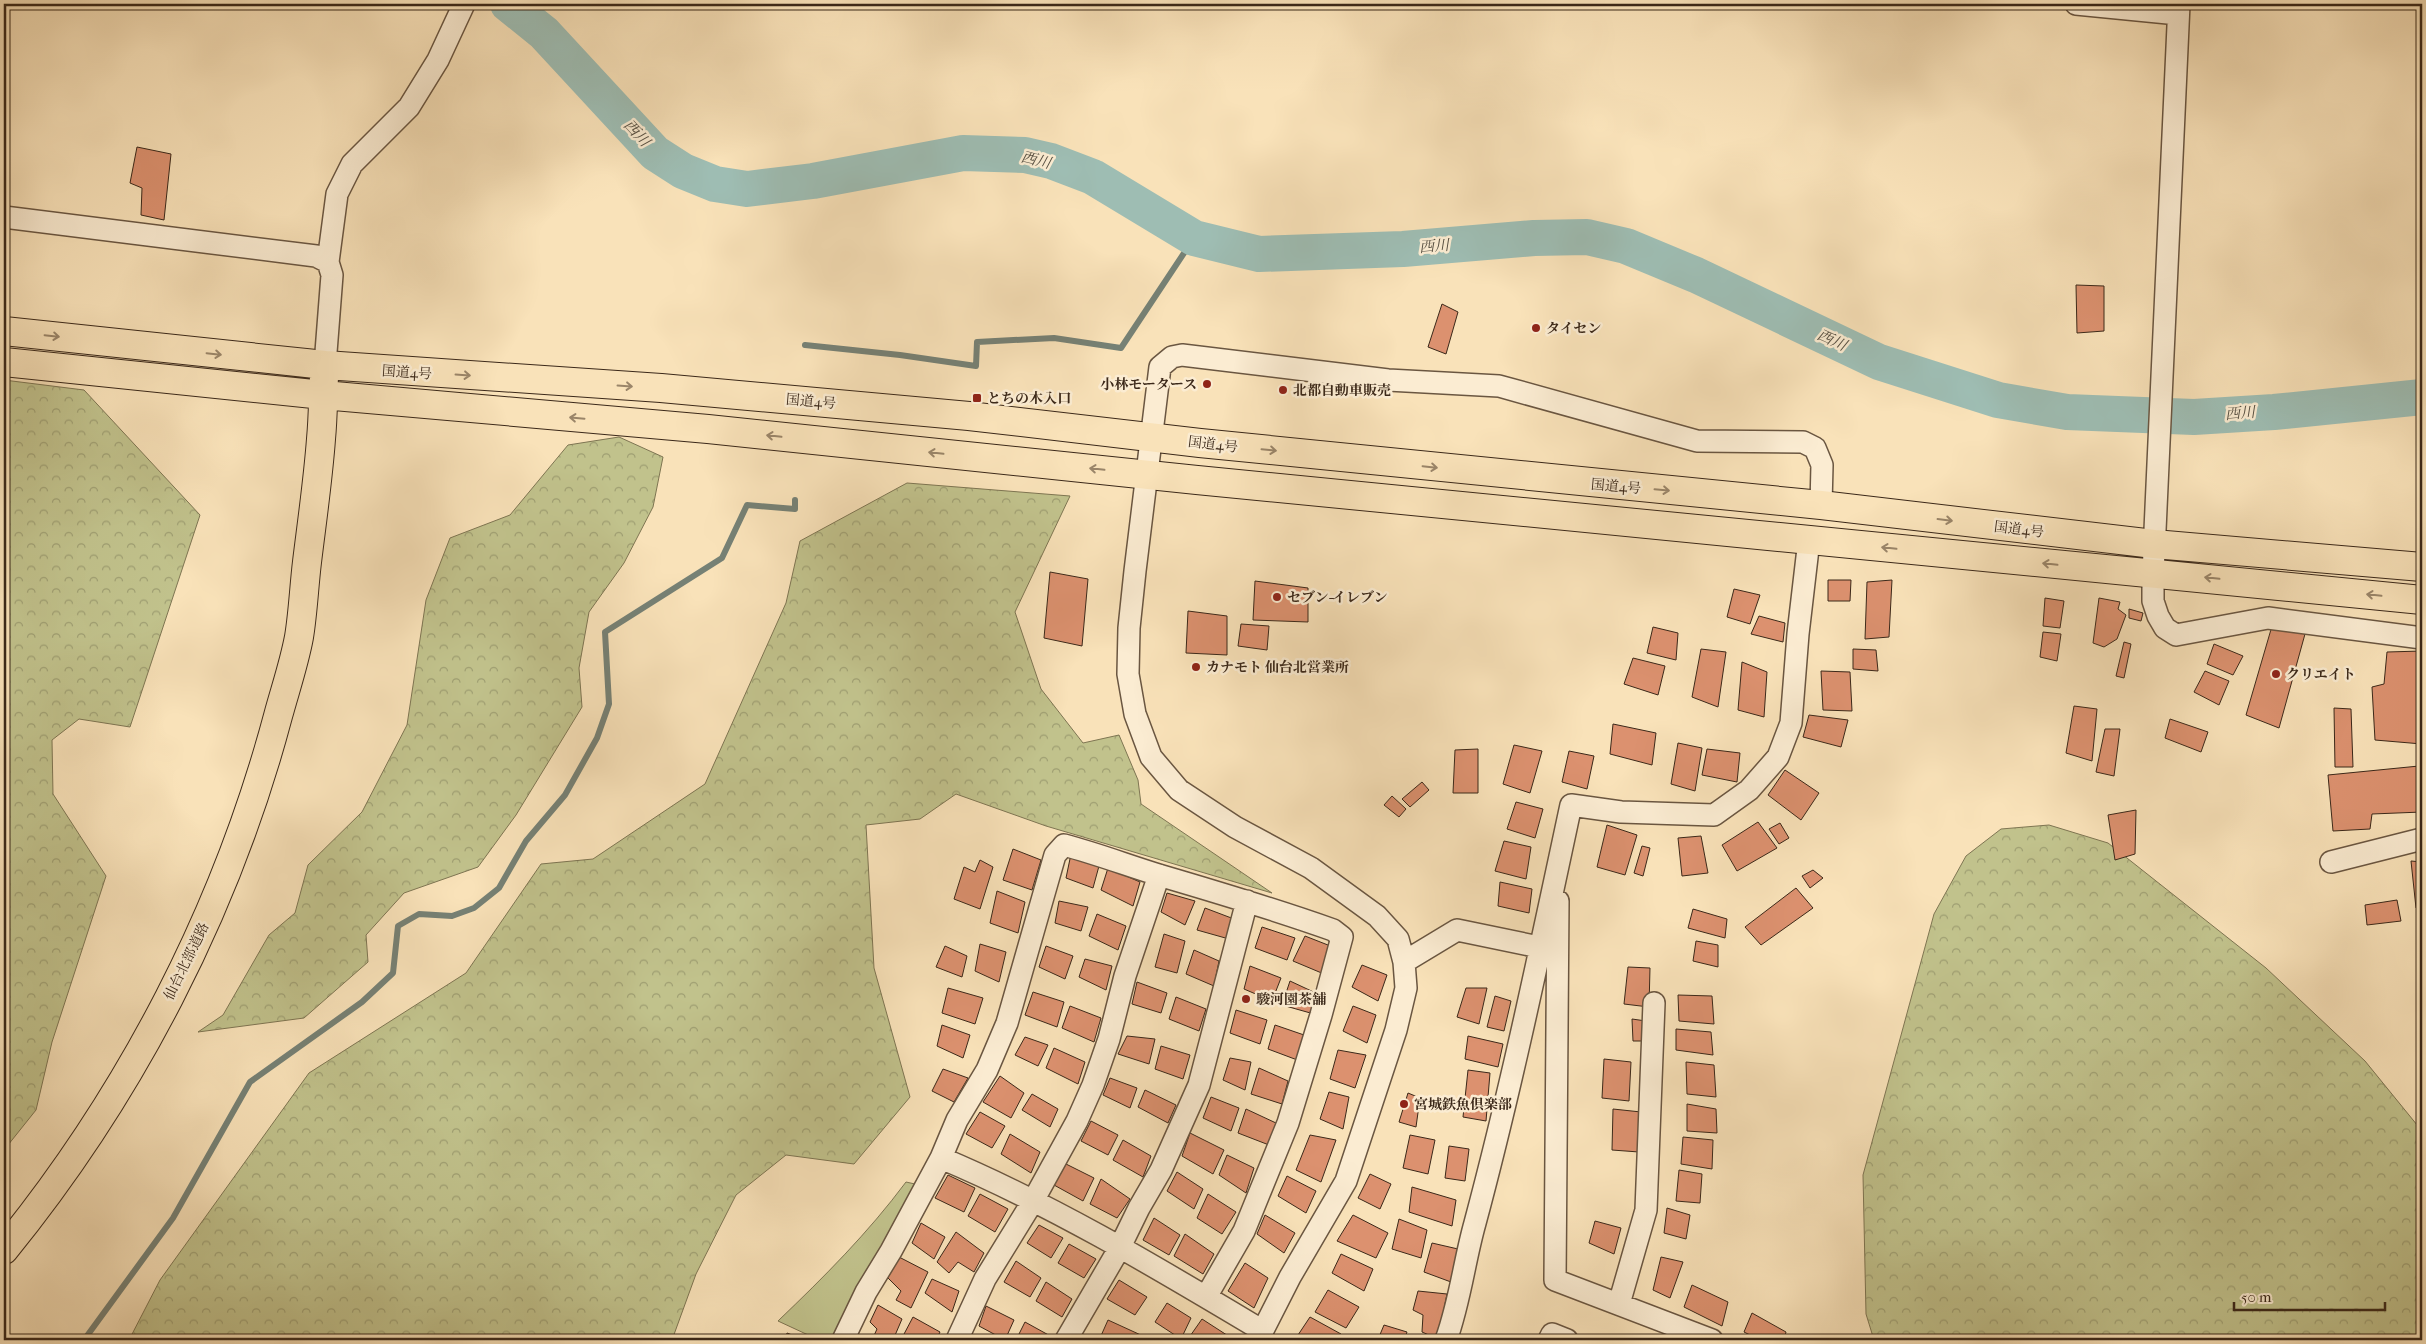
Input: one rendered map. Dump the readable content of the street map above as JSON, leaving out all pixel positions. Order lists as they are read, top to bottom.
{
  "streets": {
    "highway": ["国道4号", "仙台北部道路"]
  },
  "crossings": [
    ["国道4号", "仙台北部道路"]
  ],
  "water": ["西川"],
  "places": {
    "other": [
      "タイセン",
      "小林モータース",
      "北都自動車販売",
      "セブン-イレブン",
      "カナモト 仙台北営業所",
      "クリエイト",
      "駿河園茶舗",
      "宮城鉄魚倶楽部"
    ],
    "transit": ["とちの木入口"]
  },
  "scale_bar": "50 m"
}
